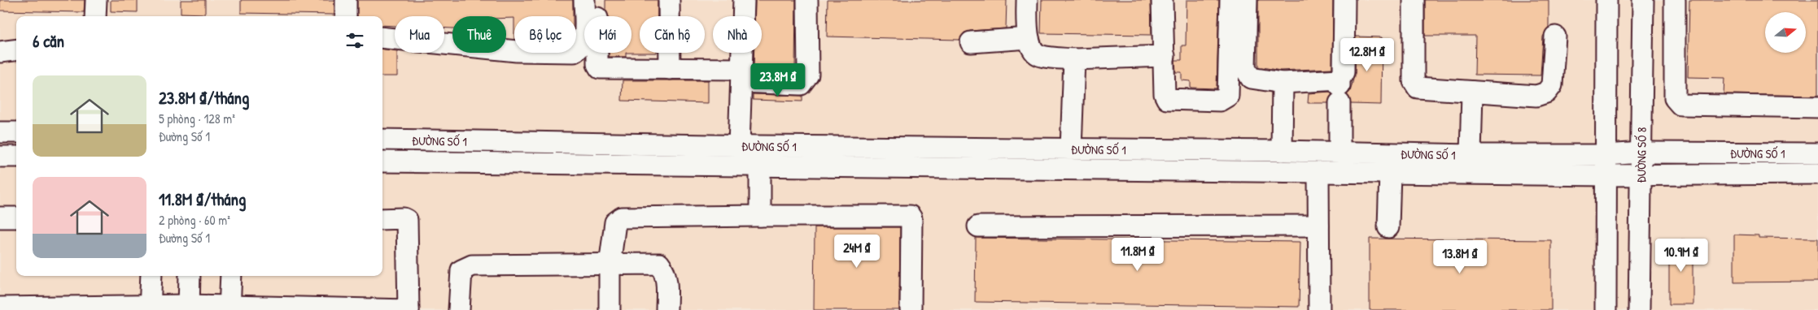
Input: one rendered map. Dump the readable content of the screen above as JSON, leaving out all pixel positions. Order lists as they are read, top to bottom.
{
  "streets": {
    "street": ["ĐƯỜNG SỐ 1", "ĐƯỜNG SỐ 8"]
  },
  "crossings": [
    ["ĐƯỜNG SỐ 1", "ĐƯỜNG SỐ 8"]
  ],
  "north": "right",
  "page": {
    "chip": [
      "Mua",
      "Thuê",
      "Bộ lọc",
      "Mới",
      "Căn hộ",
      "Nhà"
    ],
    "heading": "6 căn",
    "price": [
      "12.8M ₫",
      "23.8M ₫",
      "24M ₫",
      "11.8M ₫",
      "10.9M ₫",
      "13.8M ₫"
    ],
    "list": [
      {
        "name": "23.8M ₫/tháng",
        "note": "5 phòng · 128 m² · Đường Số 1"
      },
      {
        "name": "11.8M ₫/tháng",
        "note": "2 phòng · 60 m² · Đường Số 1"
      }
    ]
  }
}
